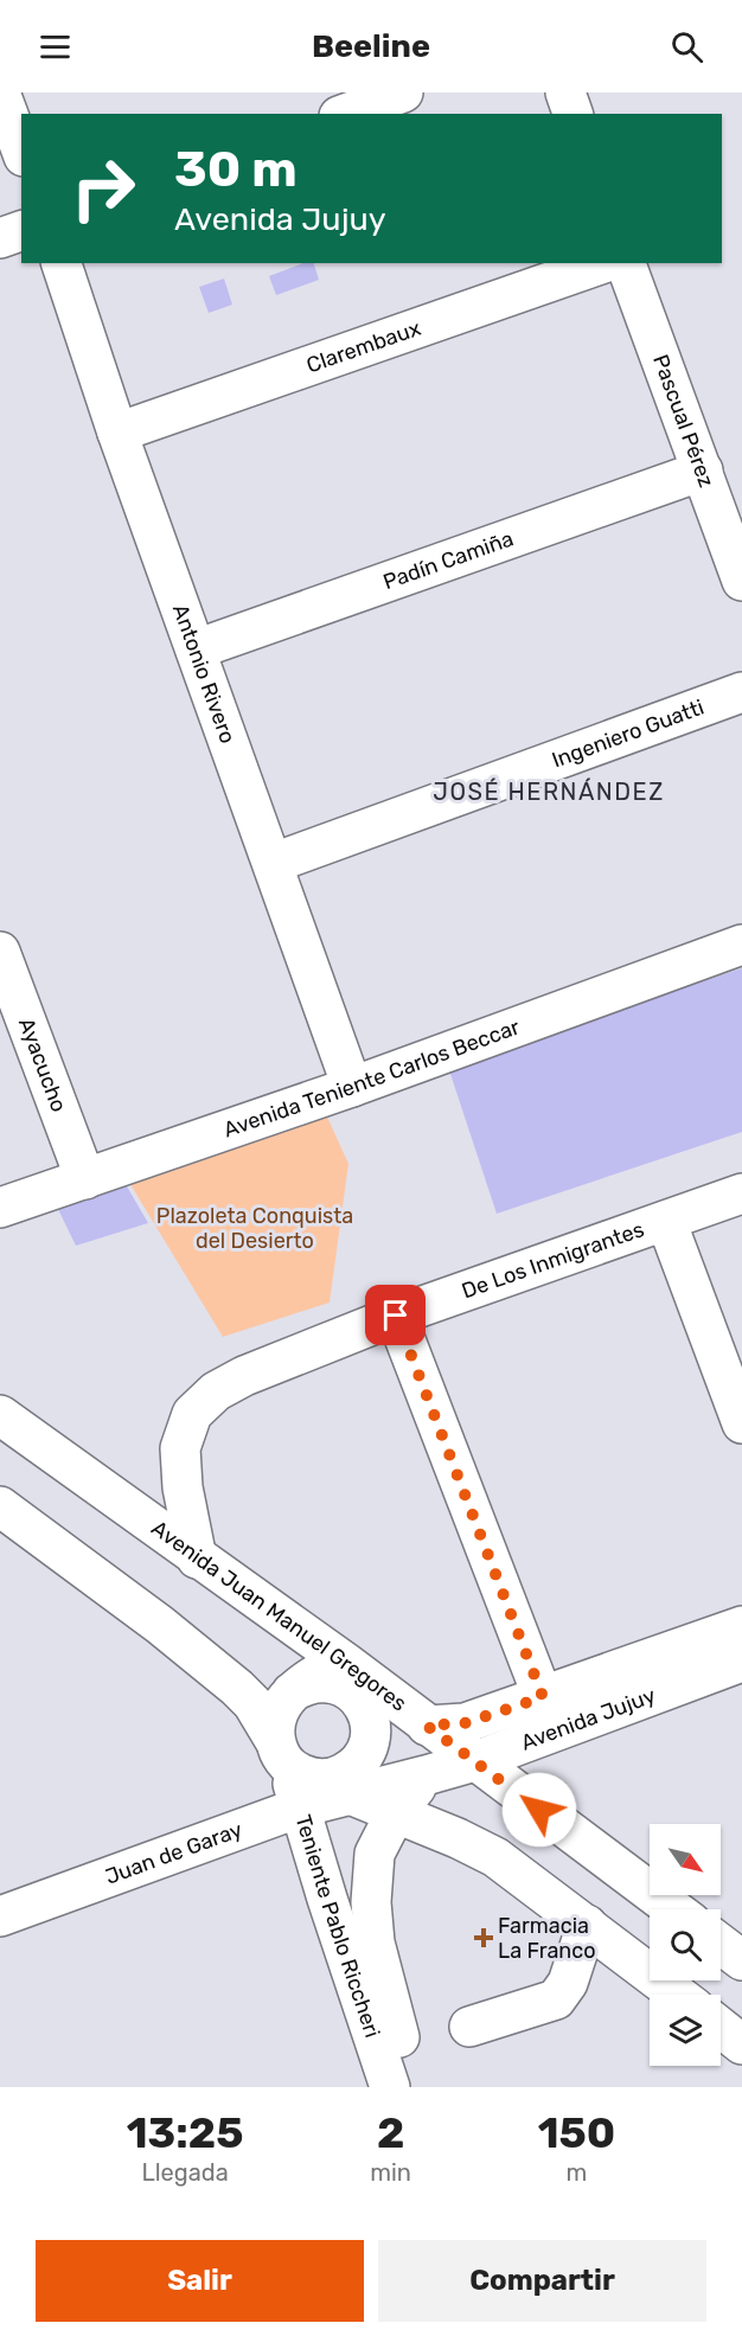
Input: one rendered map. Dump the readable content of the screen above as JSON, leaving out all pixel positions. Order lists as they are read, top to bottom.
{
  "streets": {
    "street": [
      "Clarembaux",
      "Pascual Pérez",
      "Padín Camiña",
      "Antonio Rivero",
      "Ingeniero Guatti",
      "Ayacucho",
      "Avenida Teniente Carlos Beccar",
      "De Los Inmigrantes",
      "Avenida Juan Manuel Gregores",
      "Avenida Jujuy",
      "Juan de Garay",
      "Teniente Pablo Riccheri"
    ]
  },
  "crossings": [
    ["Clarembaux", "Antonio Rivero"],
    ["Pascual Pérez", "Padín Camiña"],
    ["Padín Camiña", "Antonio Rivero"],
    ["Antonio Rivero", "Ingeniero Guatti"],
    ["Antonio Rivero", "Avenida Teniente Carlos Beccar"],
    ["Ayacucho", "Avenida Teniente Carlos Beccar"],
    ["De Los Inmigrantes", "Avenida Juan Manuel Gregores"],
    ["Avenida Juan Manuel Gregores", "Avenida Jujuy"],
    ["Avenida Juan Manuel Gregores", "Teniente Pablo Riccheri"],
    ["Avenida Jujuy", "Teniente Pablo Riccheri"],
    ["Juan de Garay", "Teniente Pablo Riccheri"]
  ],
  "districts": ["JOSÉ HERNÁNDEZ"],
  "parks": ["Plazoleta Conquista del Desierto"],
  "places": {
    "health": ["Farmacia La Franco"]
  },
  "north": "bottom right",
  "page": {
    "header": "Beeline",
    "turn": ["30 m", "Avenida Jujuy"],
    "eta": [
      "13:25",
      "Llegada",
      "2",
      "min",
      "150",
      "m"
    ],
    "buttons": ["Salir", "Compartir"]
  }
}
